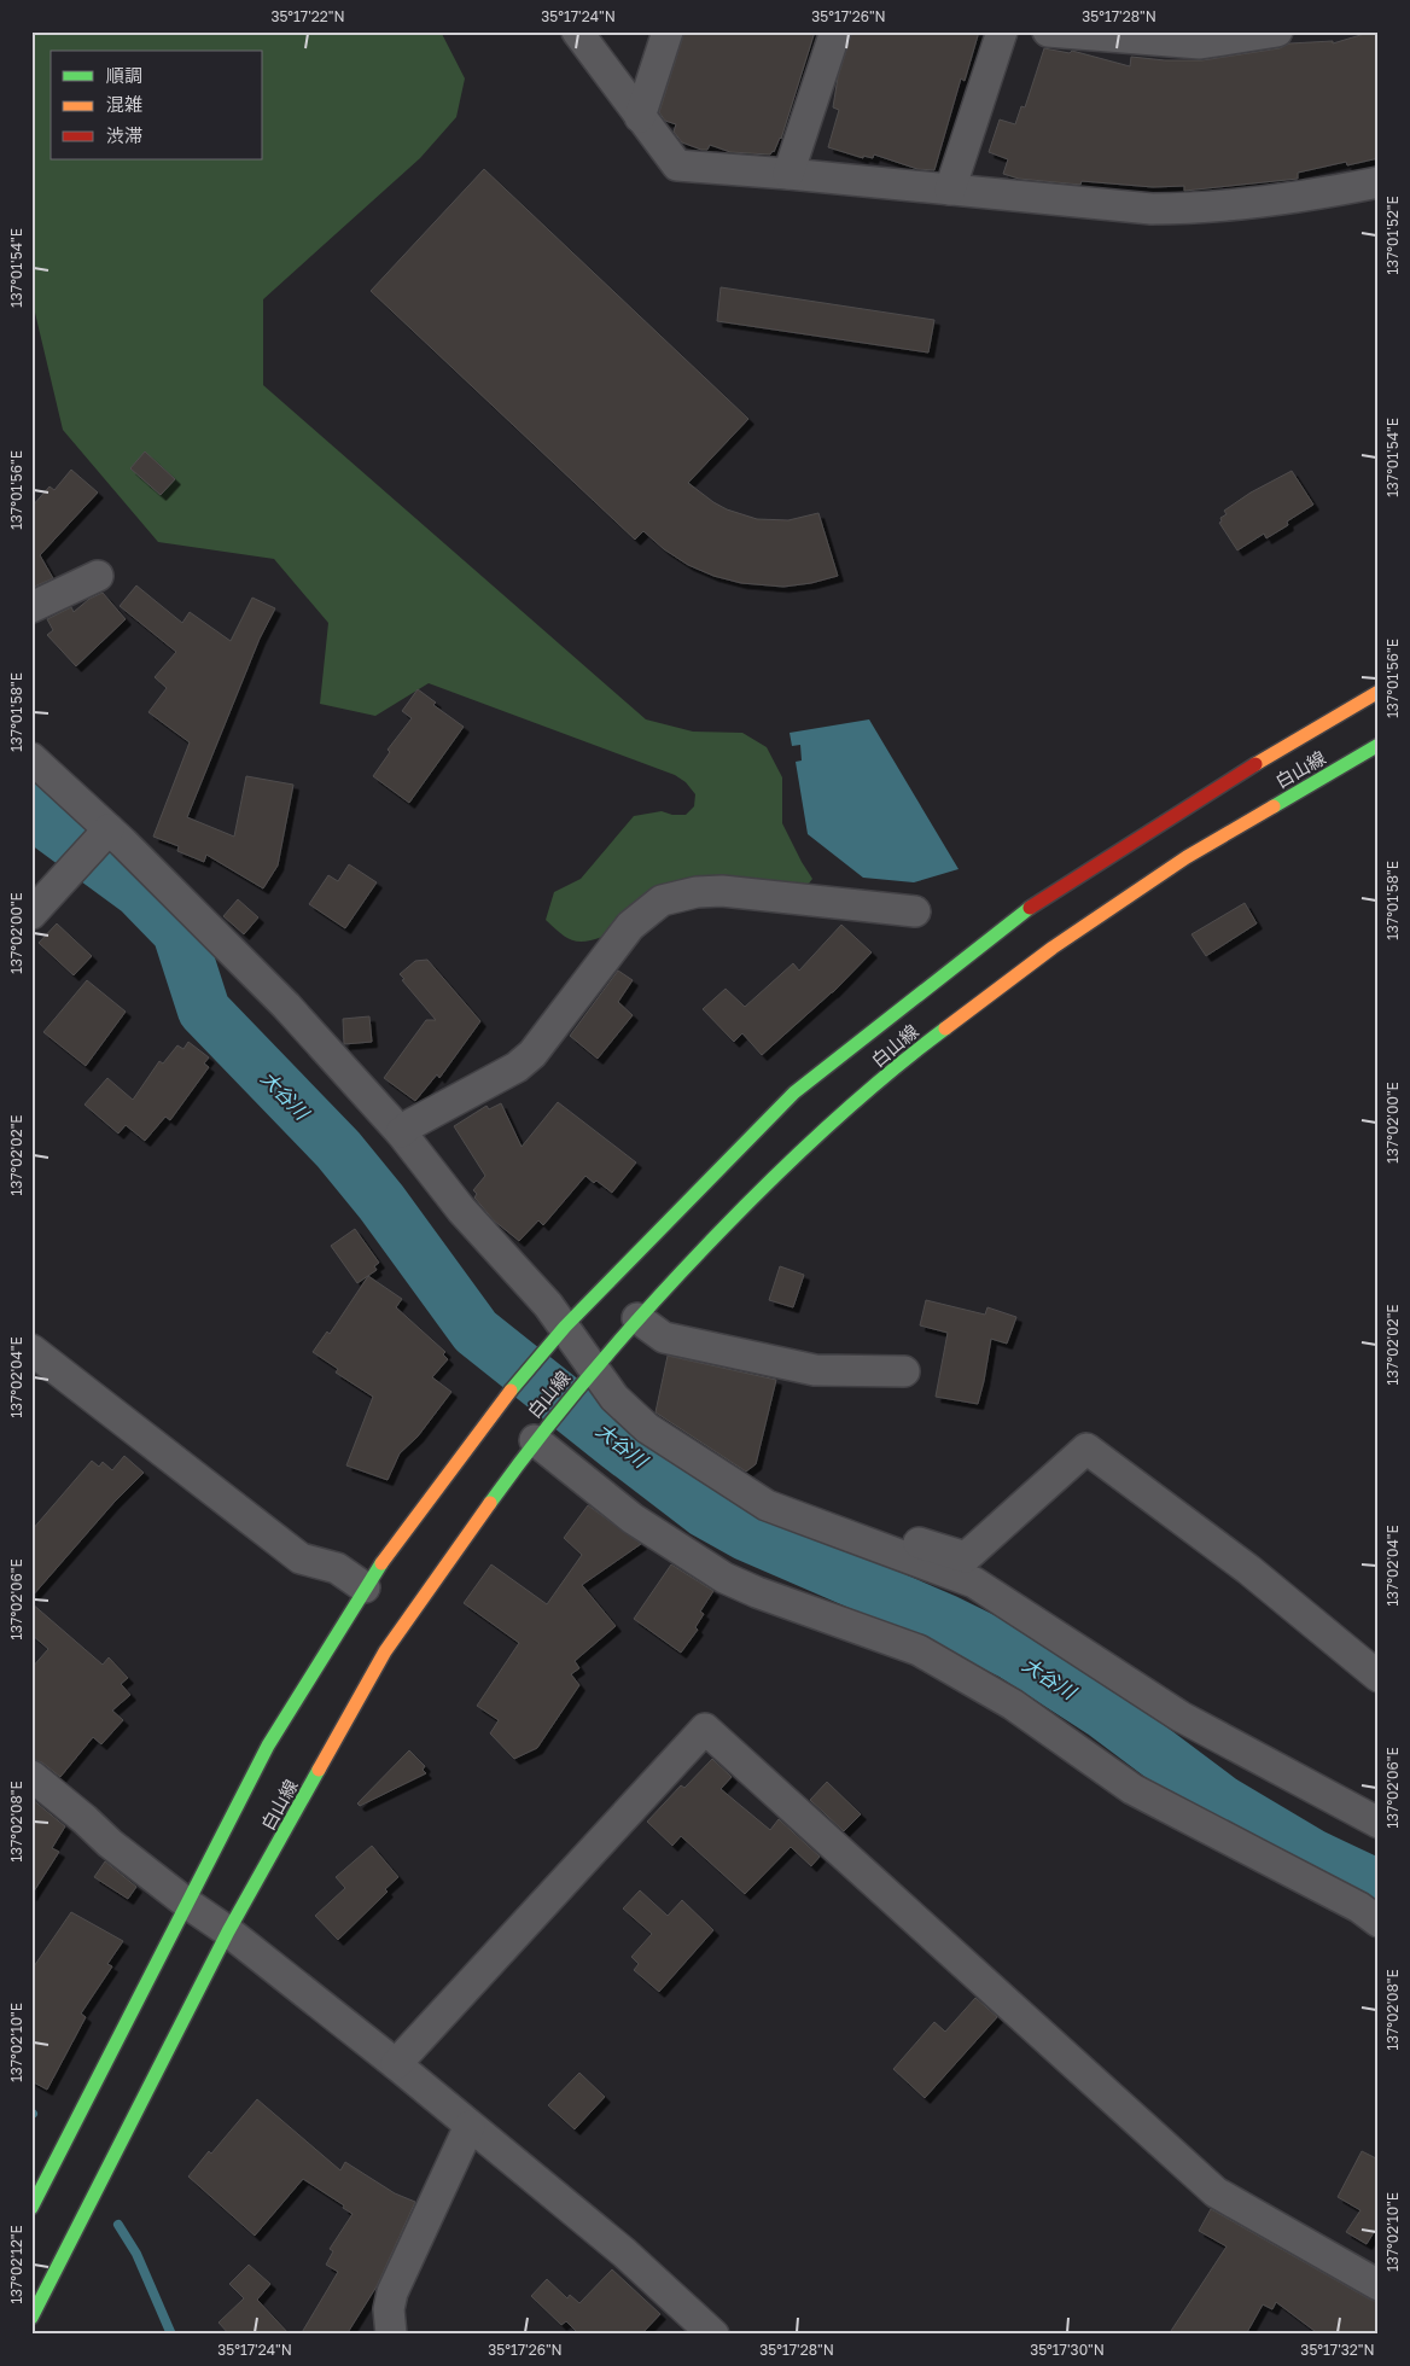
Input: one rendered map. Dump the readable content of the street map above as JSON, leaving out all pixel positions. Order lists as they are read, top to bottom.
{
  "streets": {
    "street": ["白山線"]
  },
  "water": ["大谷川"],
  "legend": ["順調", "混雑", "渋滞"],
  "coordinates": [
    "35°17'22\"N",
    "35°17'24\"N",
    "35°17'26\"N",
    "35°17'28\"N",
    "137°01'52\"E",
    "137°01'54\"E",
    "137°01'56\"E",
    "137°01'58\"E",
    "137°02'00\"E",
    "137°02'02\"E",
    "137°02'04\"E",
    "137°02'06\"E",
    "137°02'08\"E",
    "137°02'10\"E",
    "137°02'12\"E",
    "35°17'30\"N",
    "35°17'32\"N"
  ]
}
